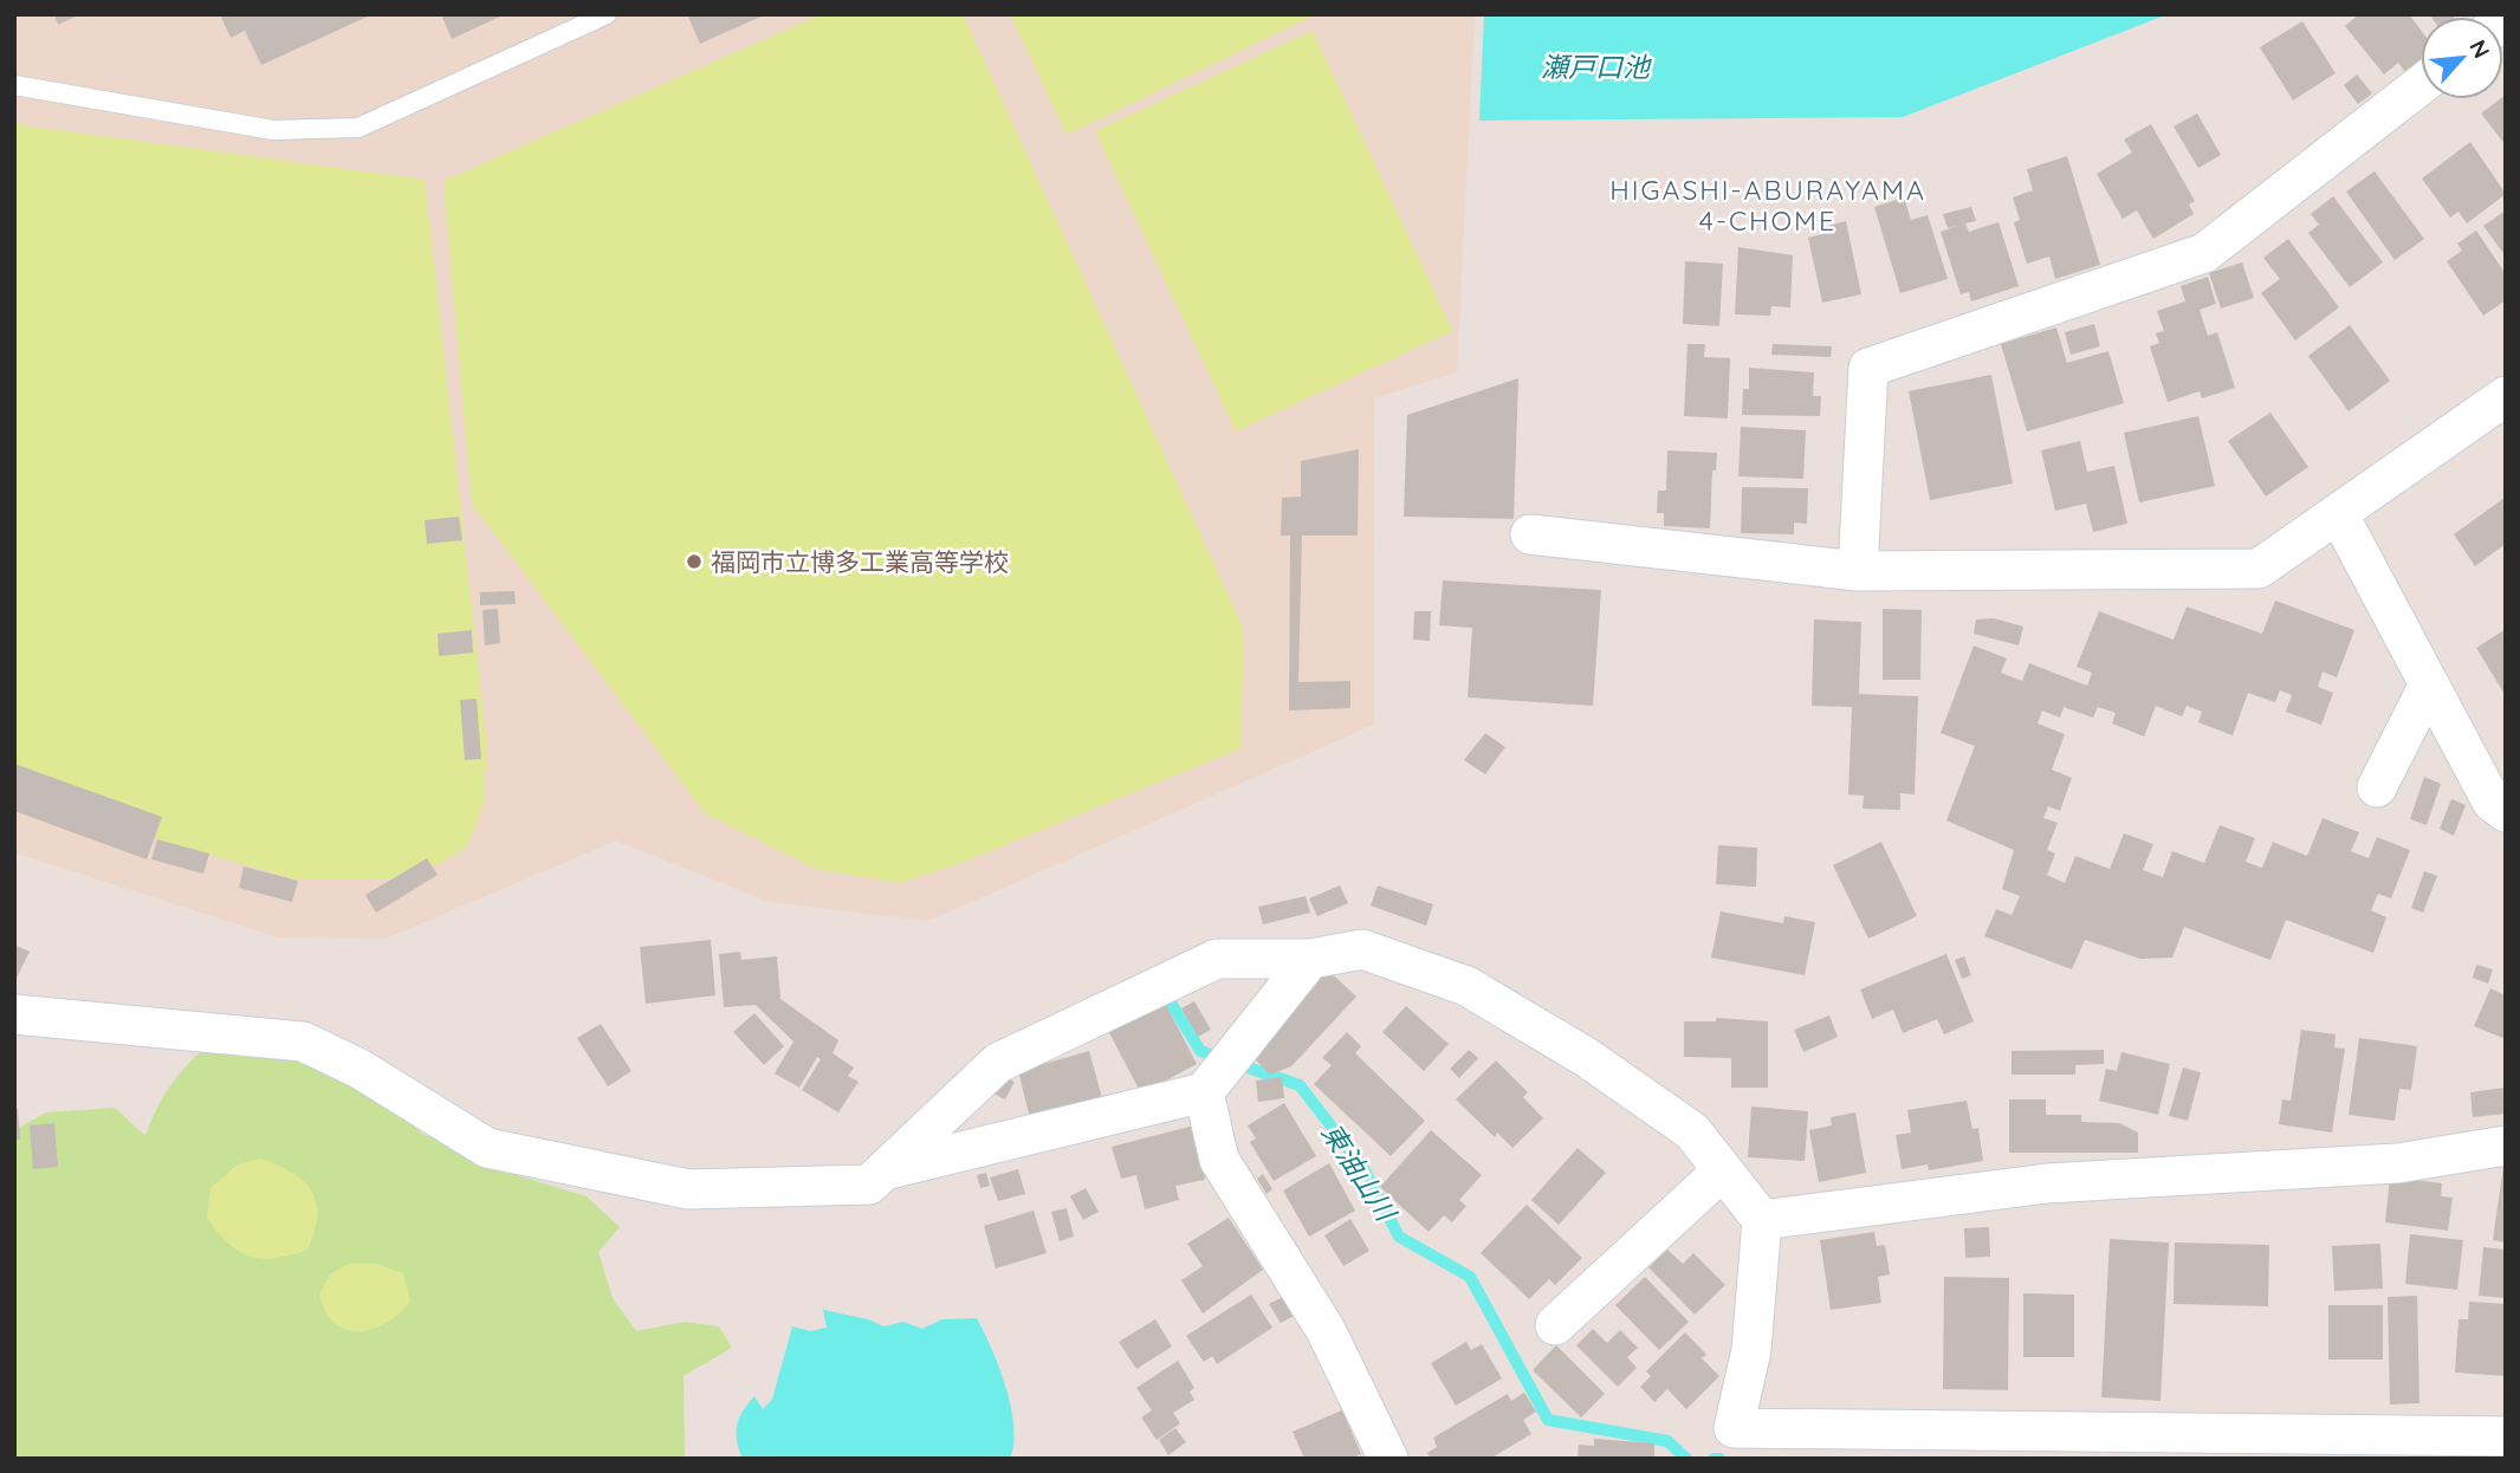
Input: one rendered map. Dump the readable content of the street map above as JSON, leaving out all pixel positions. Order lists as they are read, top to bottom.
{
  "districts": ["HIGASHI-ABURAYAMA 4-CHOME"],
  "water": ["瀬戸口池", "東油山川"],
  "places": ["福岡市立博多工業高等学校"],
  "north": "top right"
}
